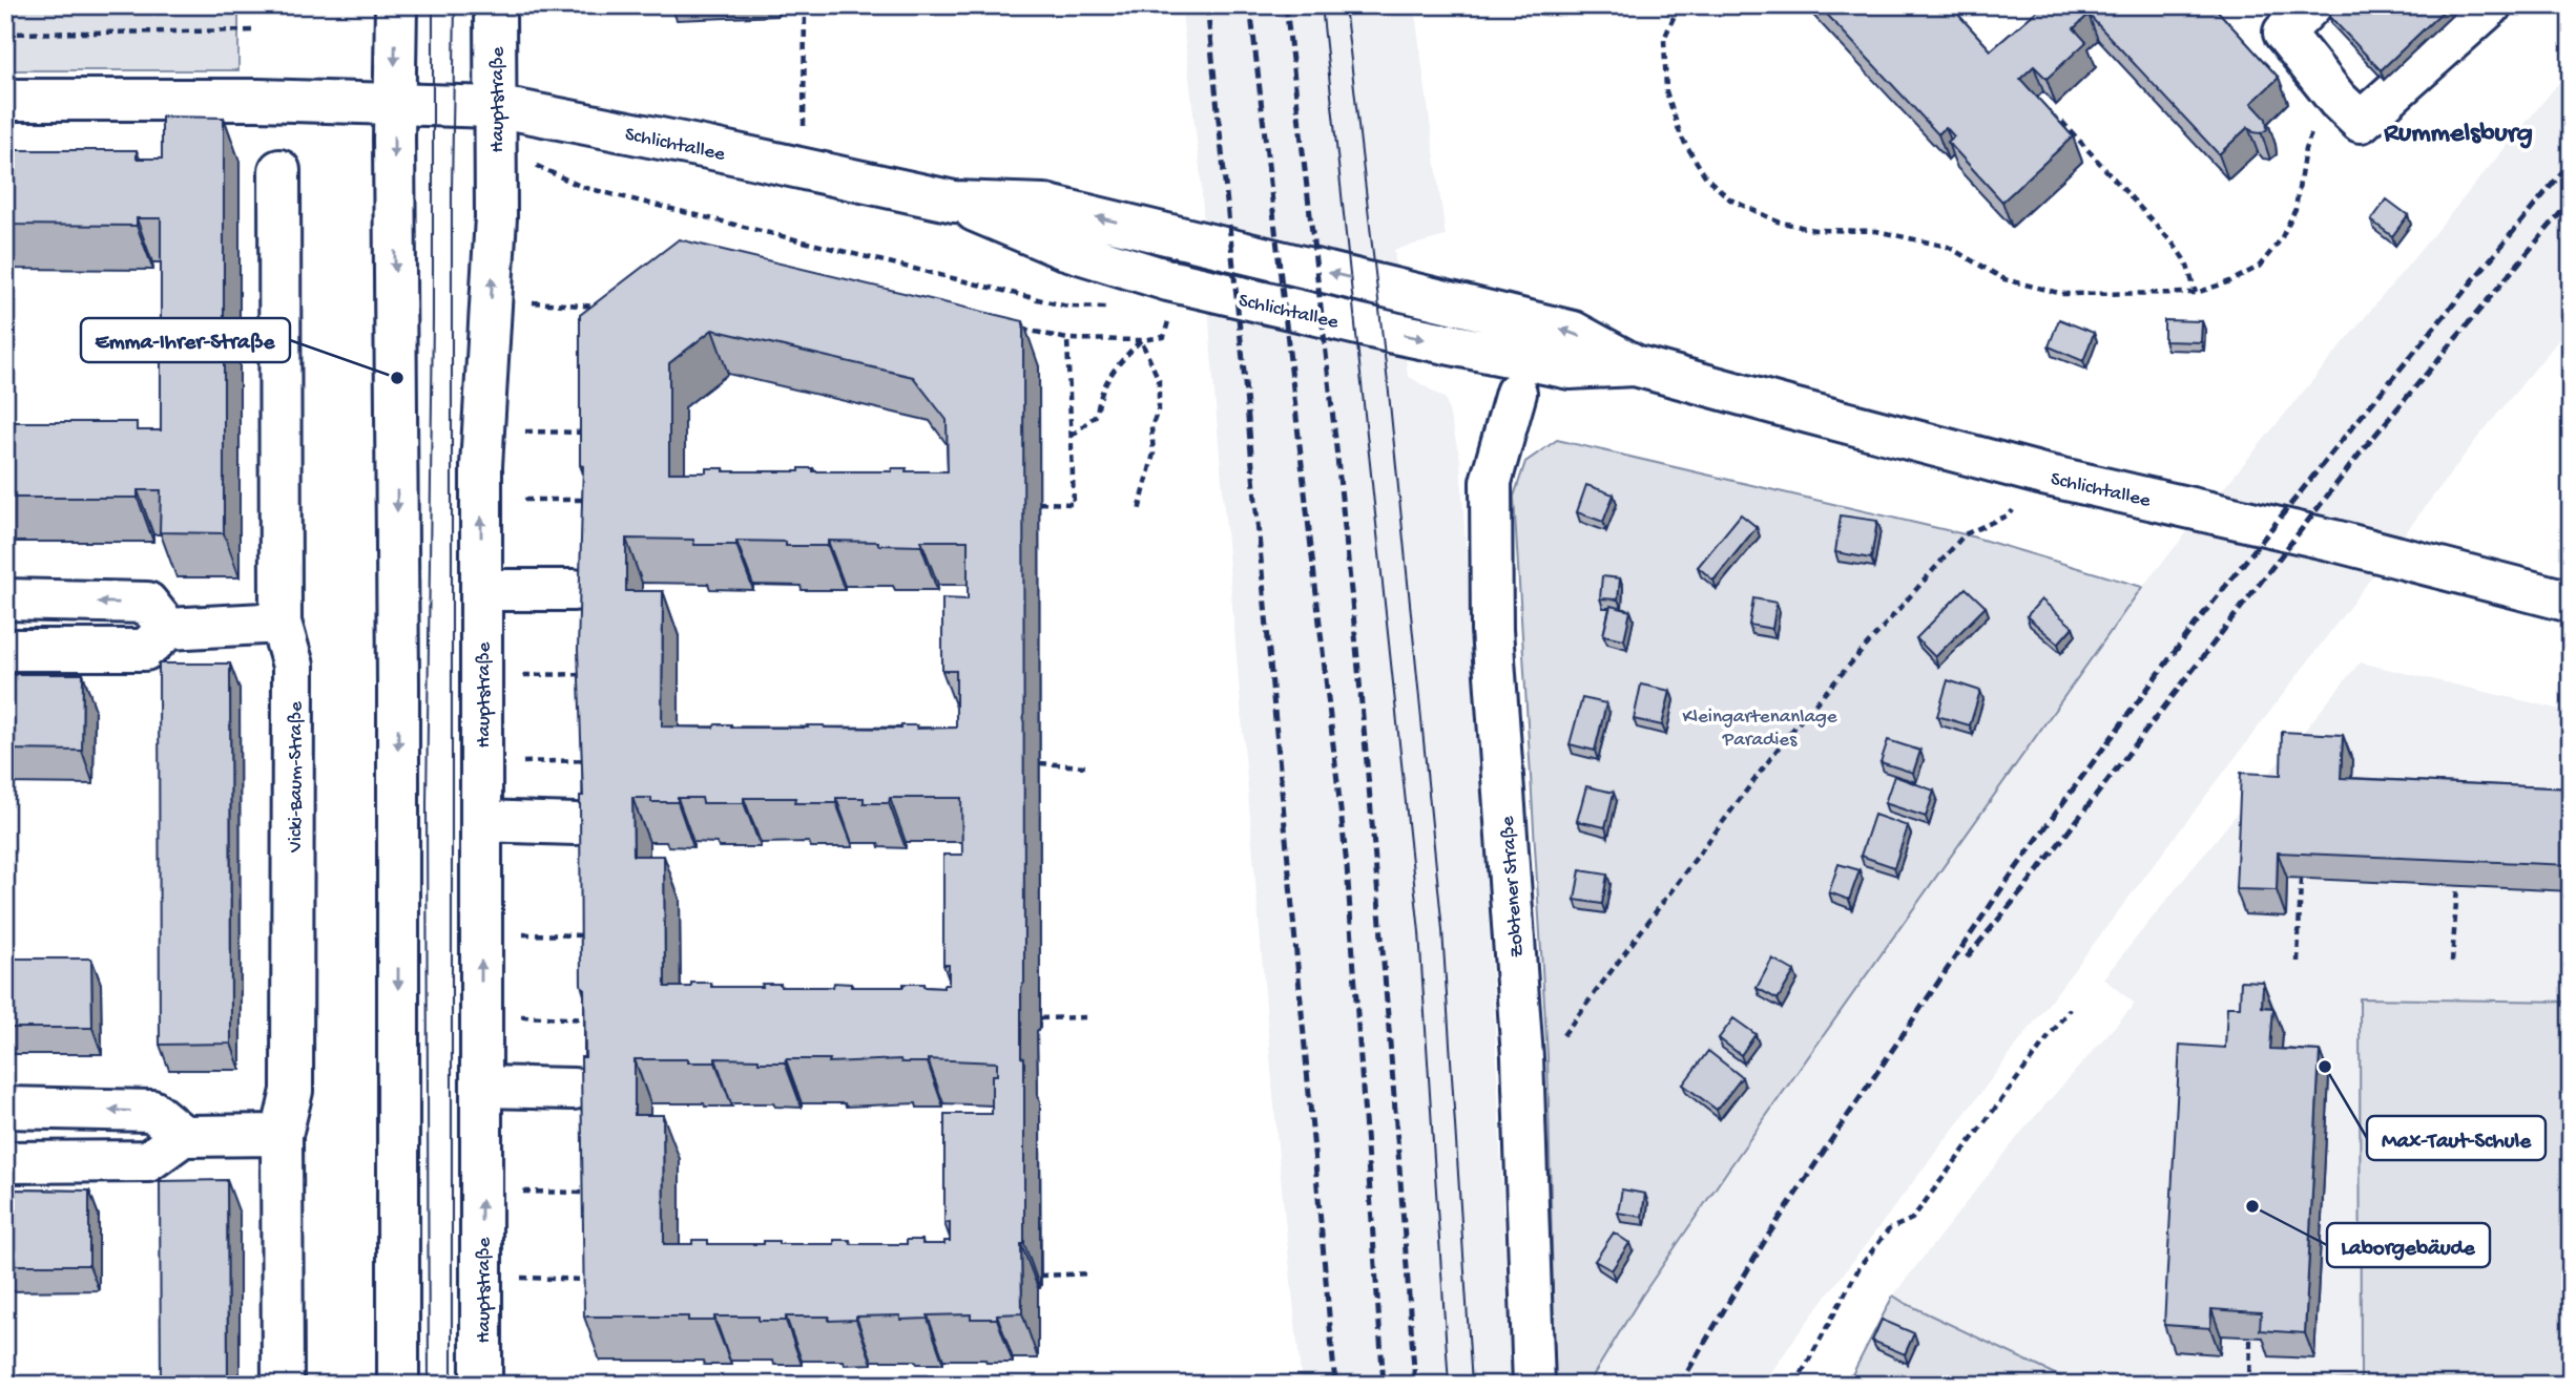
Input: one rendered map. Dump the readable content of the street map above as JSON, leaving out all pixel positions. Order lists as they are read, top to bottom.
{
  "streets": {
    "street": [
      "Hauptstraße",
      "Schlichtallee",
      "Vicki-Baum-Straße",
      "Zobtener Straße"
    ]
  },
  "crossings": [
    ["Hauptstraße", "Schlichtallee"]
  ],
  "districts": ["Rummelsburg"],
  "parks": ["Kleingartenanlage Paradies"],
  "places": ["Emma-Ihrer-Straße", "Max-Taut-Schule", "Laborgebäude"]
}
